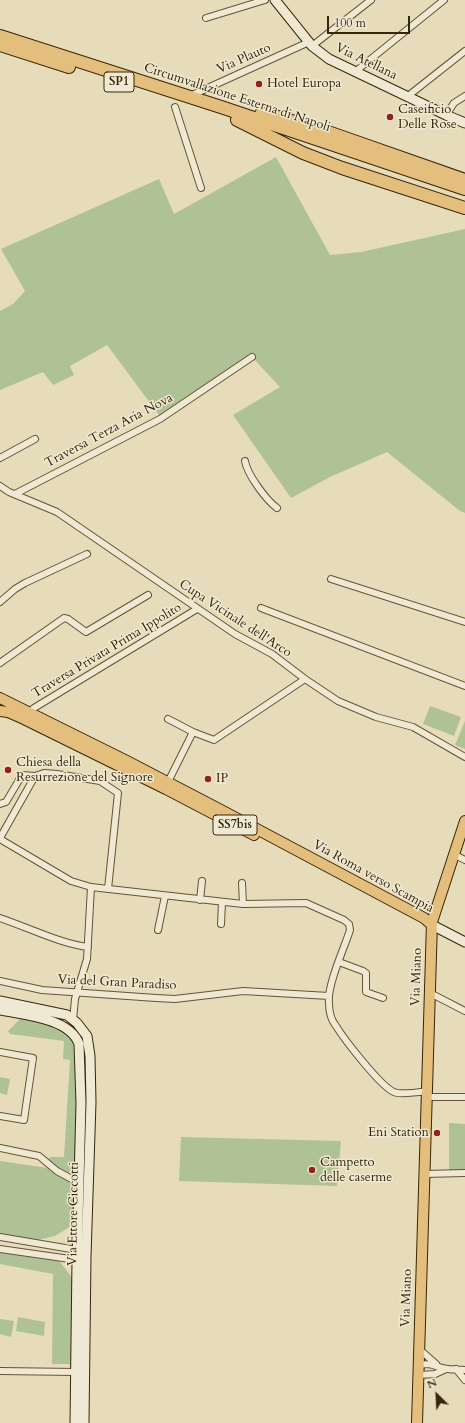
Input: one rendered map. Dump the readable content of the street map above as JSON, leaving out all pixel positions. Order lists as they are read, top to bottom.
{
  "streets": {
    "highway": ["SP1", "Circumvallazione Esterna di Napoli"],
    "main road": ["SS7bis", "Via Roma verso Scampia", "Via Miano"],
    "street": [
      "Via Plauto",
      "Via Atellana",
      "Traversa Terza Aria Nova",
      "Cupa Vicinale dell'Arco",
      "Traversa Privata Prima Ippolito",
      "Via del Gran Paradiso",
      "Via Ettore Ciccotti"
    ]
  },
  "crossings": [
    ["Via Plauto", "Via Atellana"],
    ["Via Plauto", "Circumvallazione Esterna di Napoli"],
    ["Traversa Terza Aria Nova", "Cupa Vicinale dell'Arco"],
    ["Cupa Vicinale dell'Arco", "Traversa Privata Prima Ippolito"],
    ["Traversa Privata Prima Ippolito", "Via Roma verso Scampia"],
    ["Via Roma verso Scampia", "Via Miano"]
  ],
  "places": [
    "Hotel Europa",
    "Caseificio Delle Rose",
    "Chiesa della Resurrezione del Signore",
    "IP",
    "Eni Station",
    "Campetto delle caserme"
  ],
  "scale_bar": "100 m",
  "north": "top left"
}
